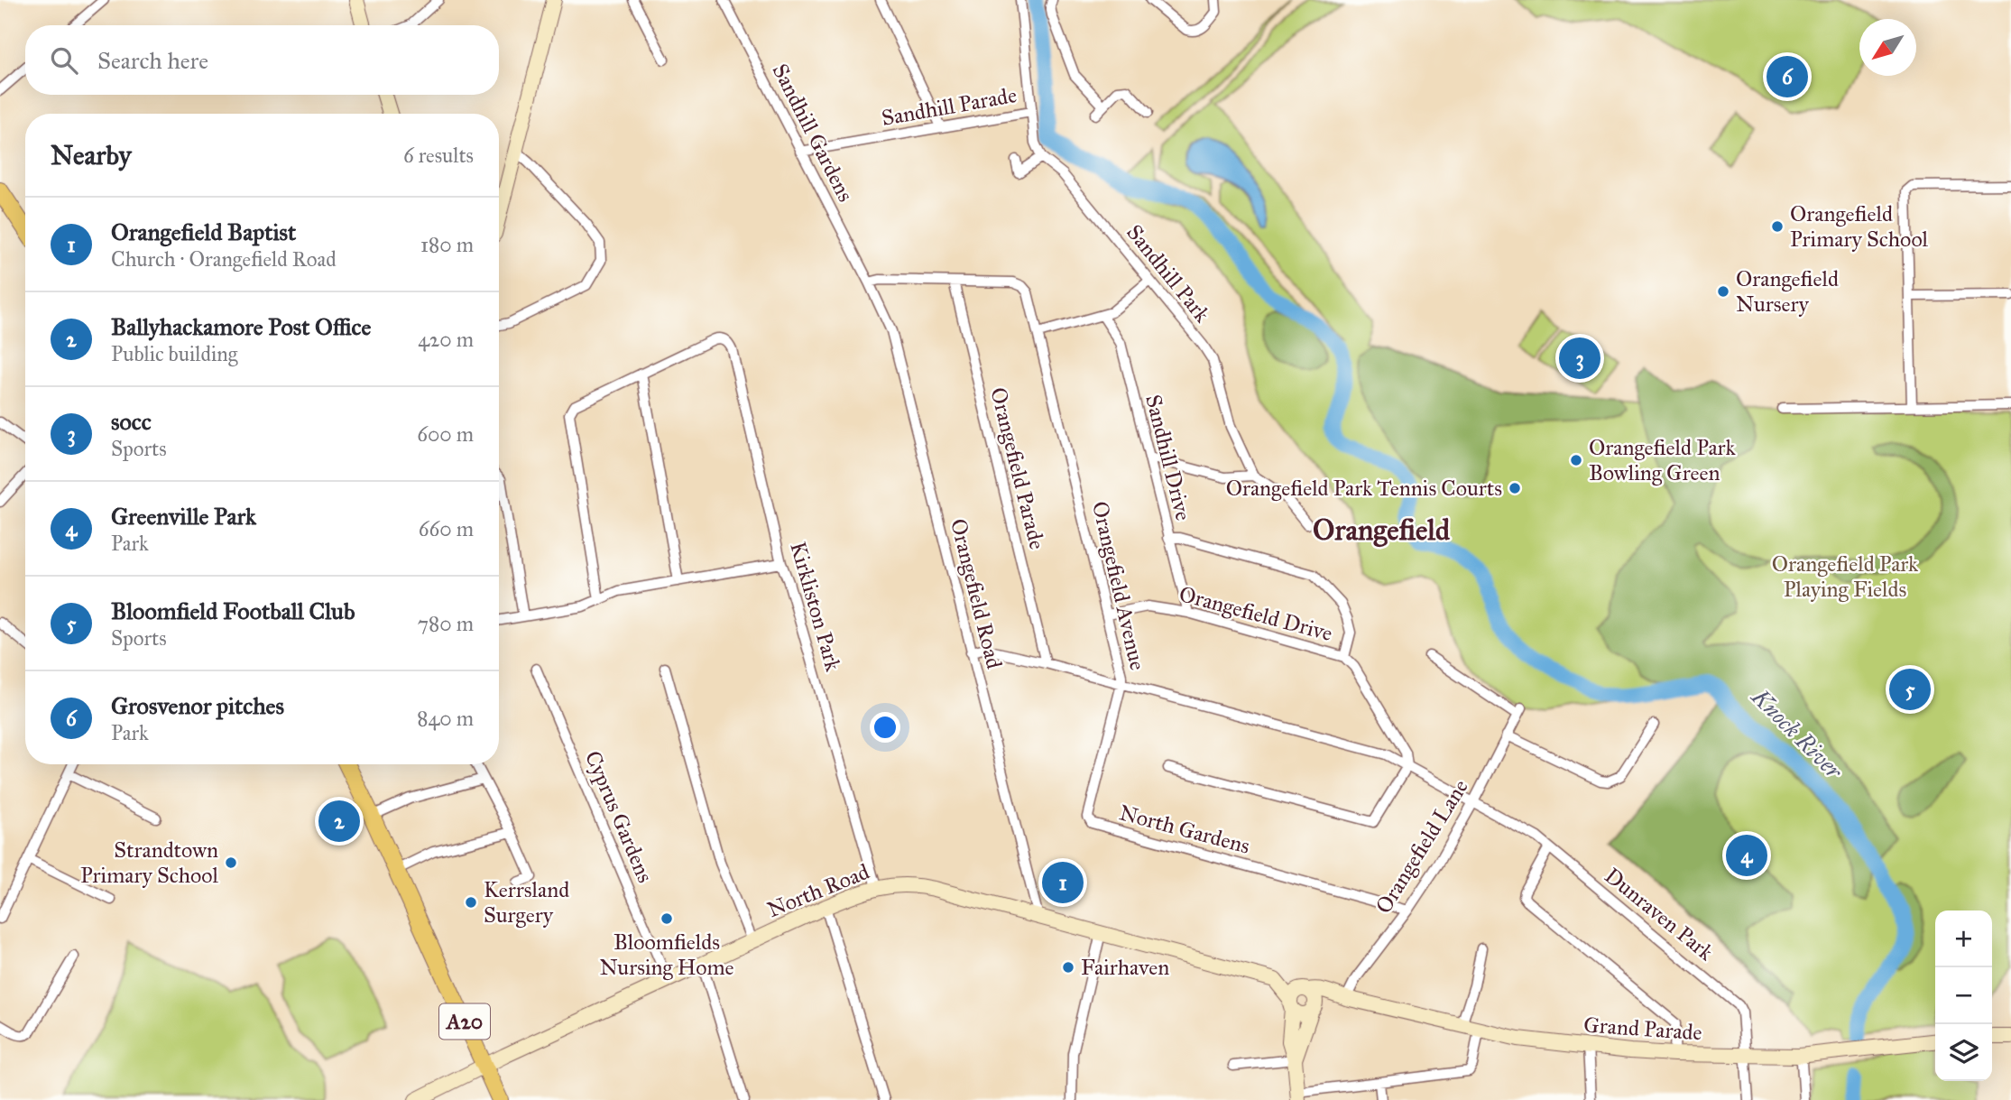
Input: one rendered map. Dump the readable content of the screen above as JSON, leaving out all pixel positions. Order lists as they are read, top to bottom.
{
  "streets": {
    "main road": ["A20"],
    "street": [
      "Sandhill Parade",
      "Sandhill Gardens",
      "Sandhill Park",
      "Sandhill Drive",
      "Orangefield Parade",
      "Orangefield Avenue",
      "Orangefield Road",
      "Kirkliston Park",
      "Orangefield Drive",
      "Cyprus Gardens",
      "North Gardens",
      "Orangefield Lane",
      "North Road",
      "Dunraven Park",
      "Grand Parade"
    ]
  },
  "crossings": [
    ["Sandhill Parade", "Sandhill Gardens"],
    ["Sandhill Gardens", "Orangefield Avenue"],
    ["Sandhill Gardens", "Orangefield Road"],
    ["Sandhill Drive", "Orangefield Drive"],
    ["Orangefield Parade", "Orangefield Avenue"],
    ["Orangefield Avenue", "Orangefield Road"],
    ["Orangefield Avenue", "Orangefield Drive"],
    ["Orangefield Avenue", "North Gardens"],
    ["Orangefield Avenue", "Orangefield Lane"],
    ["Orangefield Avenue", "Dunraven Park"],
    ["Orangefield Road", "North Road"],
    ["Kirkliston Park", "North Road"],
    ["Cyprus Gardens", "North Road"],
    ["North Gardens", "Orangefield Lane"],
    ["Orangefield Lane", "Dunraven Park"],
    ["Orangefield Lane", "Grand Parade"],
    ["North Road", "A20"],
    ["North Road", "Grand Parade"],
    ["Dunraven Park", "Grand Parade"]
  ],
  "districts": ["Orangefield"],
  "water": ["Knock River"],
  "parks": ["Orangefield Park Playing Fields"],
  "places": [
    "Orangefield Primary School",
    "Orangefield Nursery",
    "Orangefield Park Bowling Green",
    "Orangefield Park Tennis Courts",
    "Strandtown Primary School",
    "Kerrsland Surgery",
    "Bloomfields Nursing Home",
    "Fairhaven"
  ],
  "north": "bottom left",
  "page": {
    "search": "Search here",
    "pins": [
      "6",
      "3",
      "5",
      "2",
      "4",
      "1"
    ],
    "heading": ["Nearby", "6 results"],
    "list": [
      {
        "mark": "1",
        "name": "Orangefield Baptist",
        "note": "Church · Orangefield Road",
        "value": "180 m"
      },
      {
        "mark": "2",
        "name": "Ballyhackamore Post Office",
        "note": "Public building",
        "value": "420 m"
      },
      {
        "mark": "3",
        "name": "socc",
        "note": "Sports",
        "value": "600 m"
      },
      {
        "mark": "4",
        "name": "Greenville Park",
        "note": "Park",
        "value": "660 m"
      },
      {
        "mark": "5",
        "name": "Bloomfield Football Club",
        "note": "Sports",
        "value": "780 m"
      },
      {
        "mark": "6",
        "name": "Grosvenor pitches",
        "note": "Park",
        "value": "840 m"
      }
    ],
    "map_buttons": ["+", "−"]
  }
}
